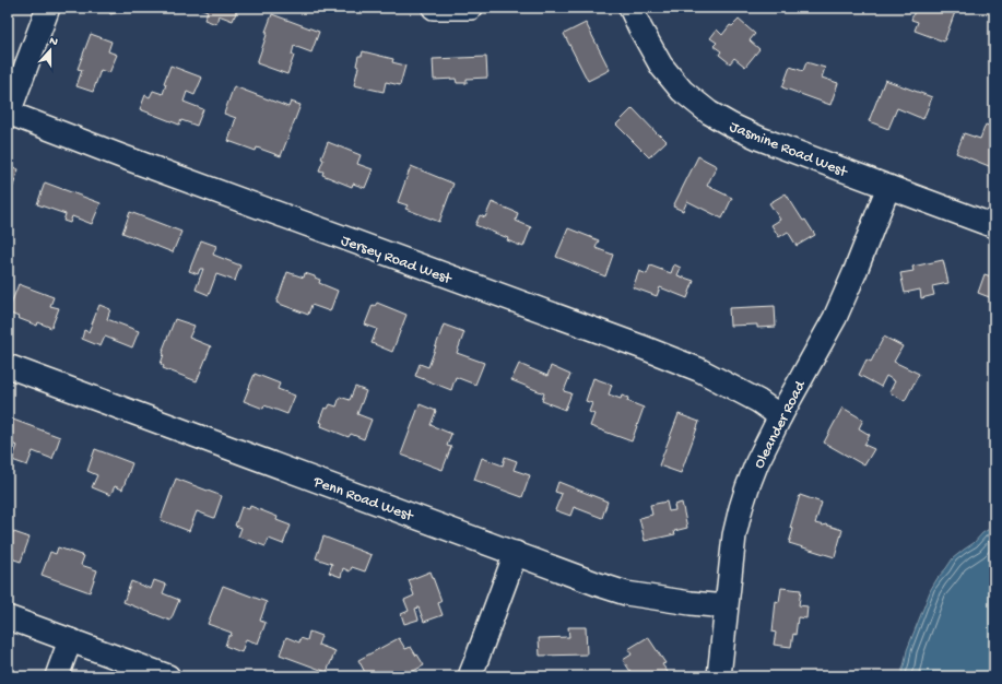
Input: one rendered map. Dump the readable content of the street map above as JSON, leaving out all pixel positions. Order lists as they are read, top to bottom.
{
  "streets": {
    "street": [
      "Jasmine Road West",
      "Jersey Road West",
      "Oleander Road",
      "Penn Road West"
    ]
  },
  "crossings": [
    ["Jasmine Road West", "Oleander Road"],
    ["Jersey Road West", "Oleander Road"],
    ["Oleander Road", "Penn Road West"]
  ],
  "north": "top"
}
